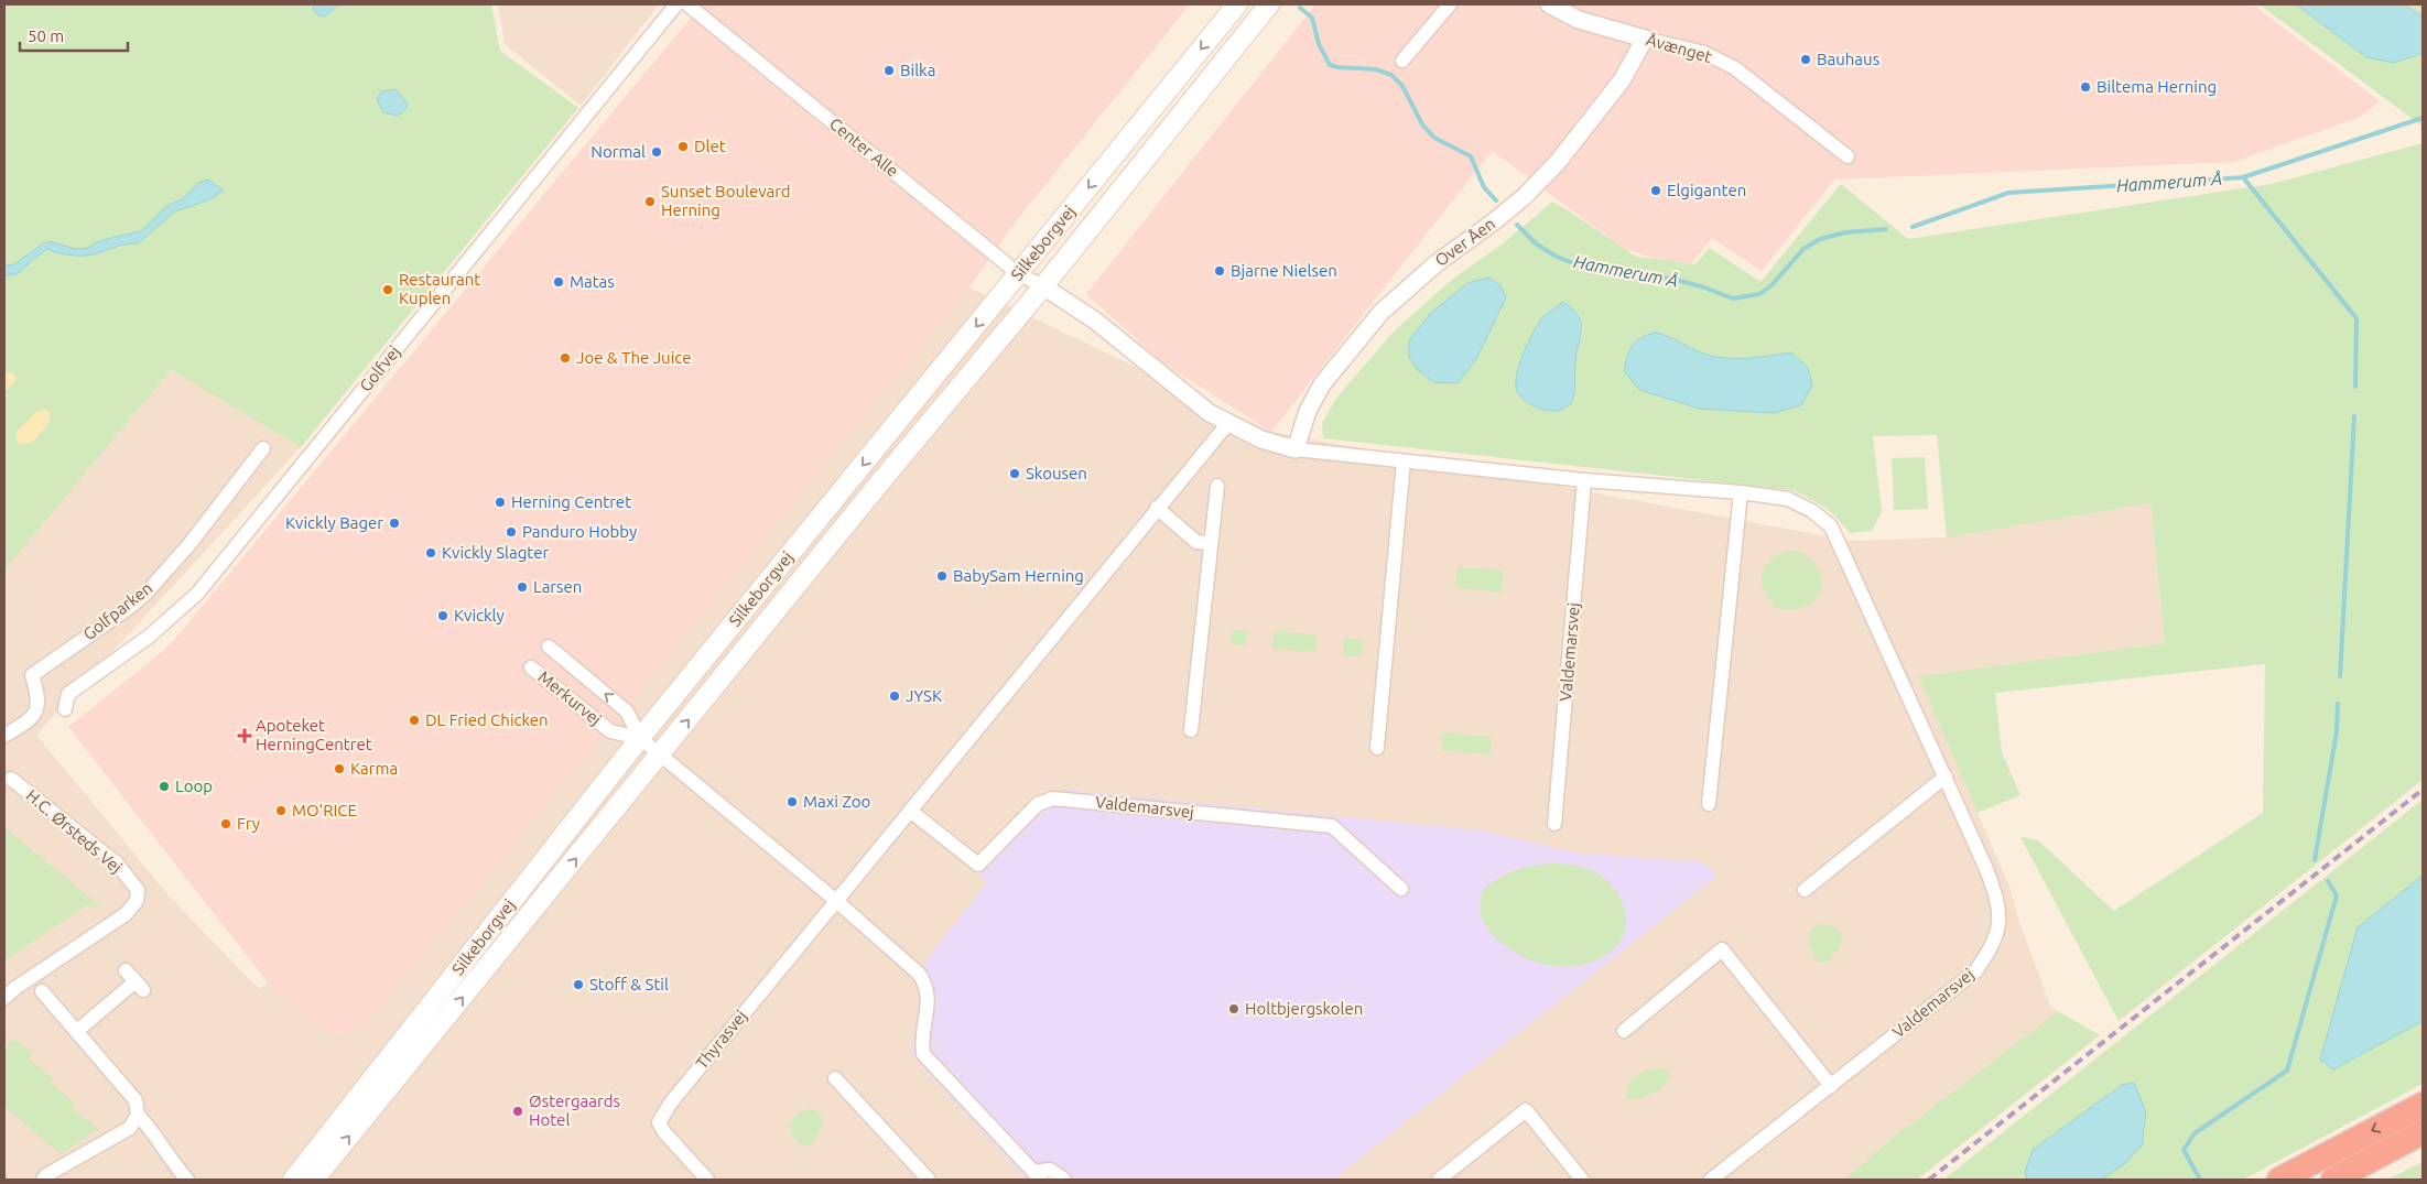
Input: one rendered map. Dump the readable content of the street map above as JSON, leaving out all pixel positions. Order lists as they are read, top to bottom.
{
  "streets": {
    "main road": ["Silkeborgvej"],
    "street": [
      "Åvænget",
      "Center Alle",
      "Over Åen",
      "Golfvej",
      "Golfparken",
      "Valdemarsvej",
      "Merkurvej",
      "H.C. Ørsteds Vej",
      "Thyrasvej"
    ]
  },
  "crossings": [
    ["Åvænget", "Over Åen"],
    ["Center Alle", "Silkeborgvej"],
    ["Over Åen", "Valdemarsvej"],
    ["Silkeborgvej", "Valdemarsvej"],
    ["Silkeborgvej", "Merkurvej"]
  ],
  "water": ["Hammerum Å"],
  "places": {
    "other": [
      "Bauhaus",
      "Bilka",
      "Biltema Herning",
      "Dlet",
      "Normal",
      "Elgiganten",
      "Sunset Boulevard Herning",
      "Bjarne Nielsen",
      "Matas",
      "Restaurant Kuplen",
      "Joe & The Juice",
      "Skousen",
      "Herning Centret",
      "Kvickly Bager",
      "Panduro Hobby",
      "Kvickly Slagter",
      "BabySam Herning",
      "Larsen",
      "Kvickly",
      "JYSK",
      "DL Fried Chicken",
      "Karma",
      "Loop",
      "Maxi Zoo",
      "MO'RICE",
      "Fry",
      "Stoff & Stil",
      "Holtbjergskolen",
      "Østergaards Hotel"
    ],
    "health": ["Apoteket HerningCentret"]
  },
  "scale_bar": "50 m"
}
